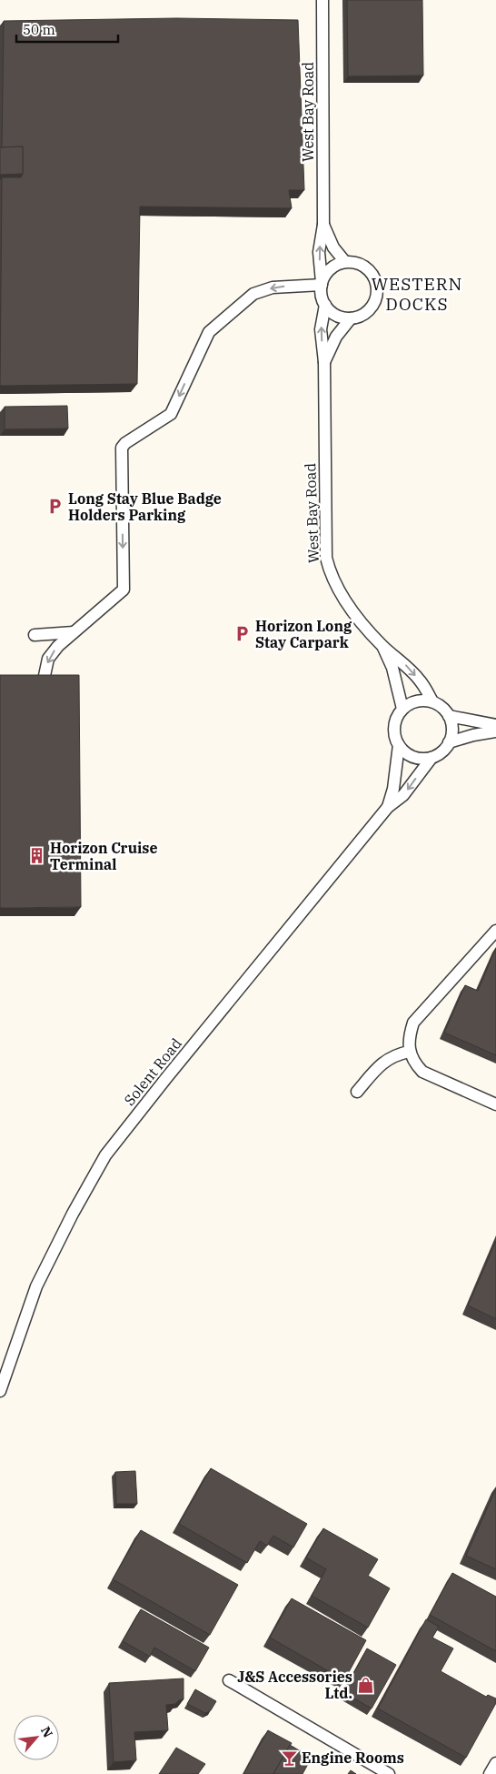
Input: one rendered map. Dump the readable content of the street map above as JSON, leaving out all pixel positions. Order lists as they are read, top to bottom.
{
  "streets": {
    "street": ["West Bay Road", "Solent Road"]
  },
  "crossings": [
    ["West Bay Road", "Solent Road"]
  ],
  "districts": ["WESTERN DOCKS"],
  "places": {
    "parking": ["Long Stay Blue Badge Holders Parking", "Horizon Long Stay Carpark"],
    "building": ["Horizon Cruise Terminal"],
    "shop": ["J&S Accessories Ltd."],
    "bar": ["Engine Rooms"]
  },
  "scale_bar": "50 m",
  "north": "top right"
}
